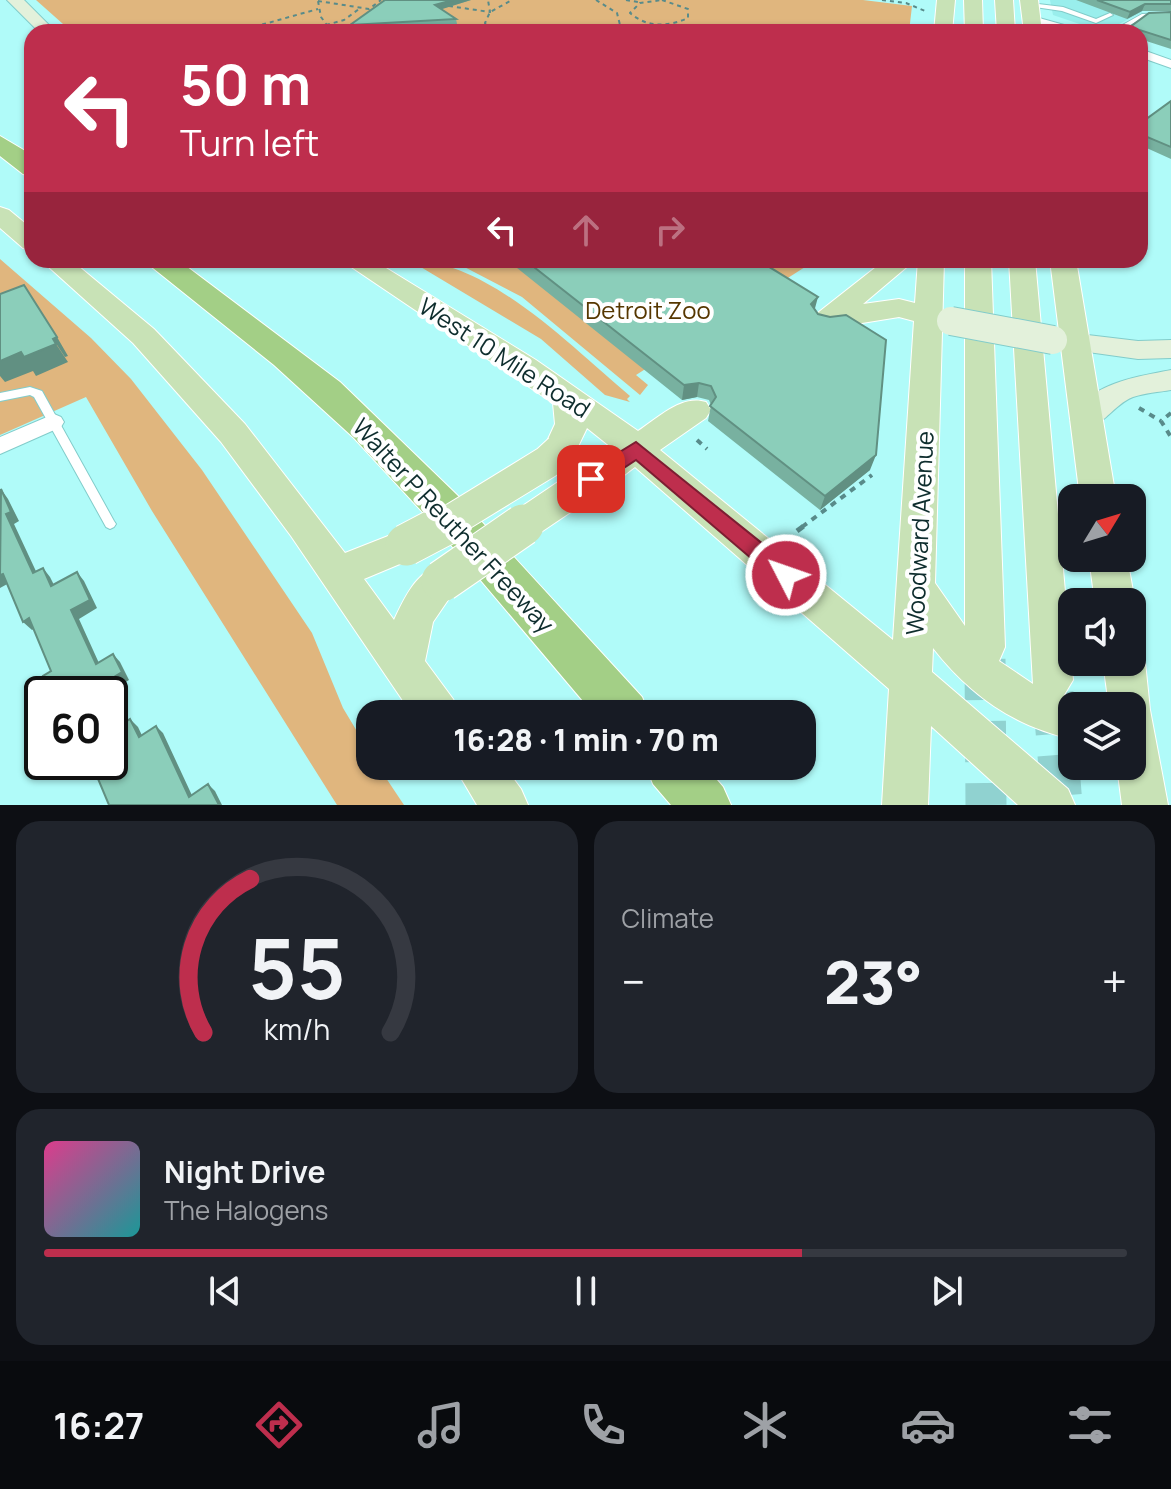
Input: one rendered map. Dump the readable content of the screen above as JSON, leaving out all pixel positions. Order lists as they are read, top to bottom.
{
  "streets": {
    "highway": ["Walter P Reuther Freeway"],
    "main road": ["West 10 Mile Road", "Woodward Avenue"]
  },
  "crossings": [
    ["West 10 Mile Road", "Woodward Avenue"]
  ],
  "parks": ["Detroit Zoo"],
  "north": "top right",
  "page": {
    "turn": ["50 m", "Turn left"],
    "limit": "60",
    "trip": "16:28 · 1 min · 70 m",
    "tile": "Climate",
    "heat": ["−", "23°", "+"],
    "song": ["Night Drive", "The Halogens"],
    "tabs": "16:27",
    "gauge": ["55", "km/h"]
  }
}
